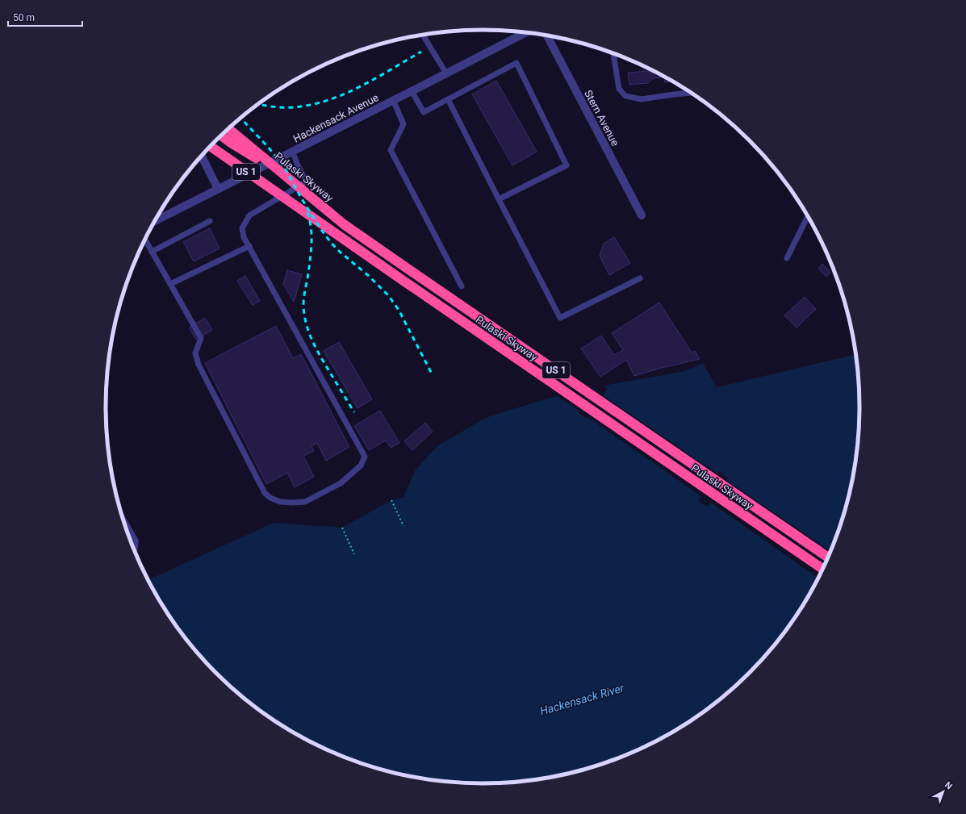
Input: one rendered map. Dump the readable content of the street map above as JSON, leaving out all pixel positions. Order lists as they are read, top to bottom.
{
  "streets": {
    "highway": ["US 1", "Pulaski Skyway"],
    "street": ["Hackensack Avenue", "Stern Avenue"]
  },
  "water": ["Hackensack River"],
  "scale_bar": "50 m",
  "north": "top right"
}
